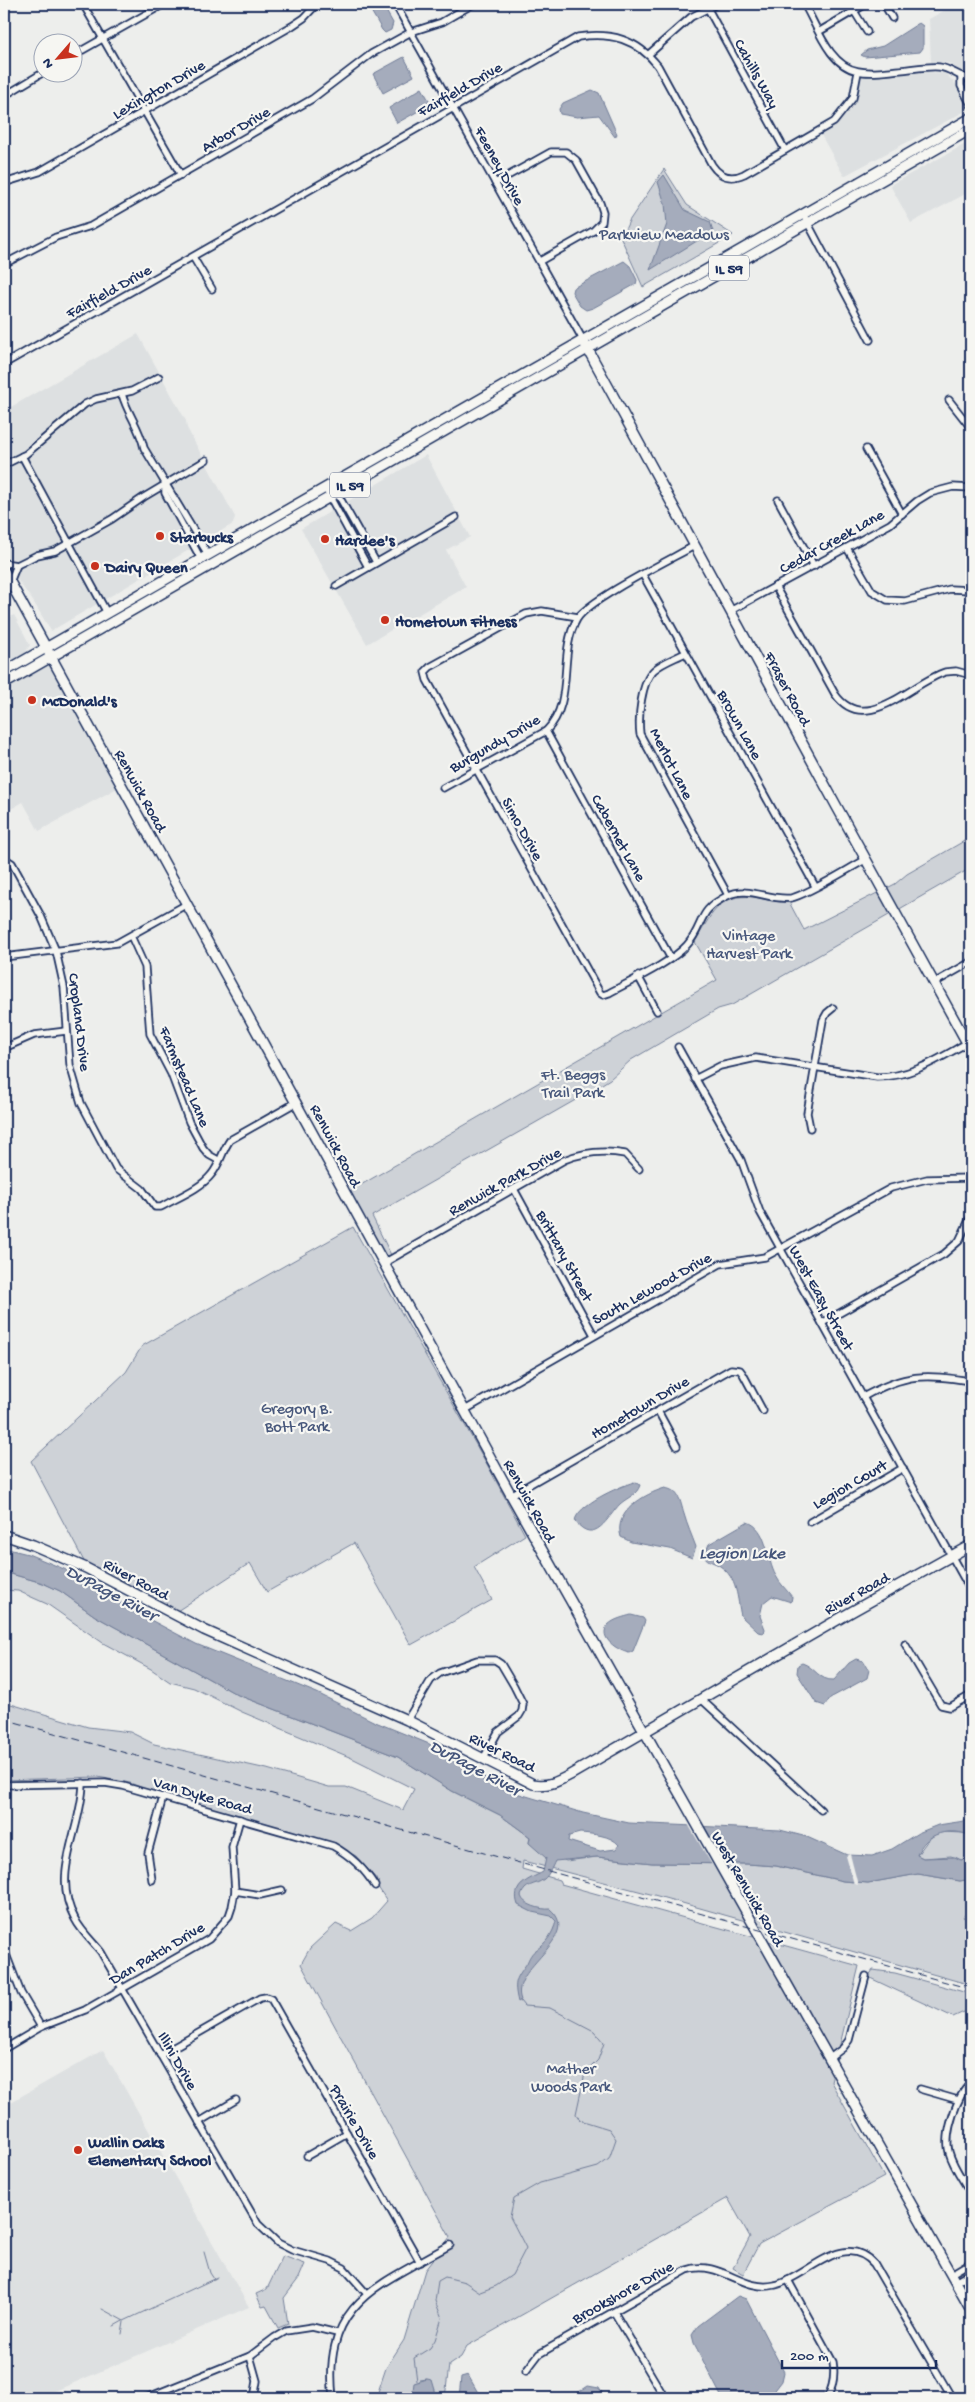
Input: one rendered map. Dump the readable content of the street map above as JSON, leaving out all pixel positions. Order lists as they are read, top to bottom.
{
  "streets": {
    "street": [
      "Cahills Way",
      "Lexington Drive",
      "Fairfield Drive",
      "Arbor Drive",
      "Feeney Drive",
      "IL 59",
      "Cedar Creek Lane",
      "Fraser Road",
      "Brown Lane",
      "Burgundy Drive",
      "Merlot Lane",
      "Renwick Road",
      "Simo Drive",
      "Cabernet Lane",
      "Cropland Drive",
      "Farmstead Lane",
      "Renwick Park Drive",
      "Brittany Street",
      "South Lewood Drive",
      "West Easy Street",
      "Hometown Drive",
      "Legion Court",
      "River Road",
      "Van Dyke Road",
      "West Renwick Road",
      "Dan Patch Drive",
      "Illini Drive",
      "Prairie Drive",
      "Brookshore Drive"
    ]
  },
  "crossings": [
    ["Cahills Way", "Fairfield Drive"],
    ["Fairfield Drive", "Feeney Drive"],
    ["Arbor Drive", "Feeney Drive"],
    ["Feeney Drive", "IL 59"],
    ["Feeney Drive", "Fraser Road"],
    ["IL 59", "Fraser Road"],
    ["IL 59", "Renwick Road"],
    ["Cedar Creek Lane", "Fraser Road"],
    ["Brown Lane", "Merlot Lane"],
    ["Burgundy Drive", "Simo Drive"],
    ["Burgundy Drive", "Cabernet Lane"],
    ["Renwick Road", "Renwick Park Drive"],
    ["Renwick Road", "South Lewood Drive"],
    ["Renwick Road", "Hometown Drive"],
    ["Renwick Road", "River Road"],
    ["Renwick Road", "West Renwick Road"],
    ["Cropland Drive", "Farmstead Lane"],
    ["Renwick Park Drive", "Brittany Street"],
    ["Brittany Street", "South Lewood Drive"],
    ["South Lewood Drive", "West Easy Street"],
    ["West Easy Street", "Legion Court"],
    ["West Easy Street", "River Road"],
    ["River Road", "West Renwick Road"],
    ["Van Dyke Road", "Dan Patch Drive"],
    ["Van Dyke Road", "Illini Drive"],
    ["Dan Patch Drive", "Illini Drive"],
    ["Illini Drive", "Prairie Drive"]
  ],
  "water": ["Legion Lake", "DuPage River"],
  "parks": [
    "Parkview Meadows",
    "Vintage Harvest Park",
    "Ft. Beggs Trail Park",
    "Gregory B. Bott Park",
    "Mather Woods Park"
  ],
  "places": [
    "Starbucks",
    "Hardee's",
    "Dairy Queen",
    "Hometown Fitness",
    "McDonald's",
    "Wallin Oaks Elementary School"
  ],
  "scale_bar": "200 m",
  "north": "bottom left"
}
